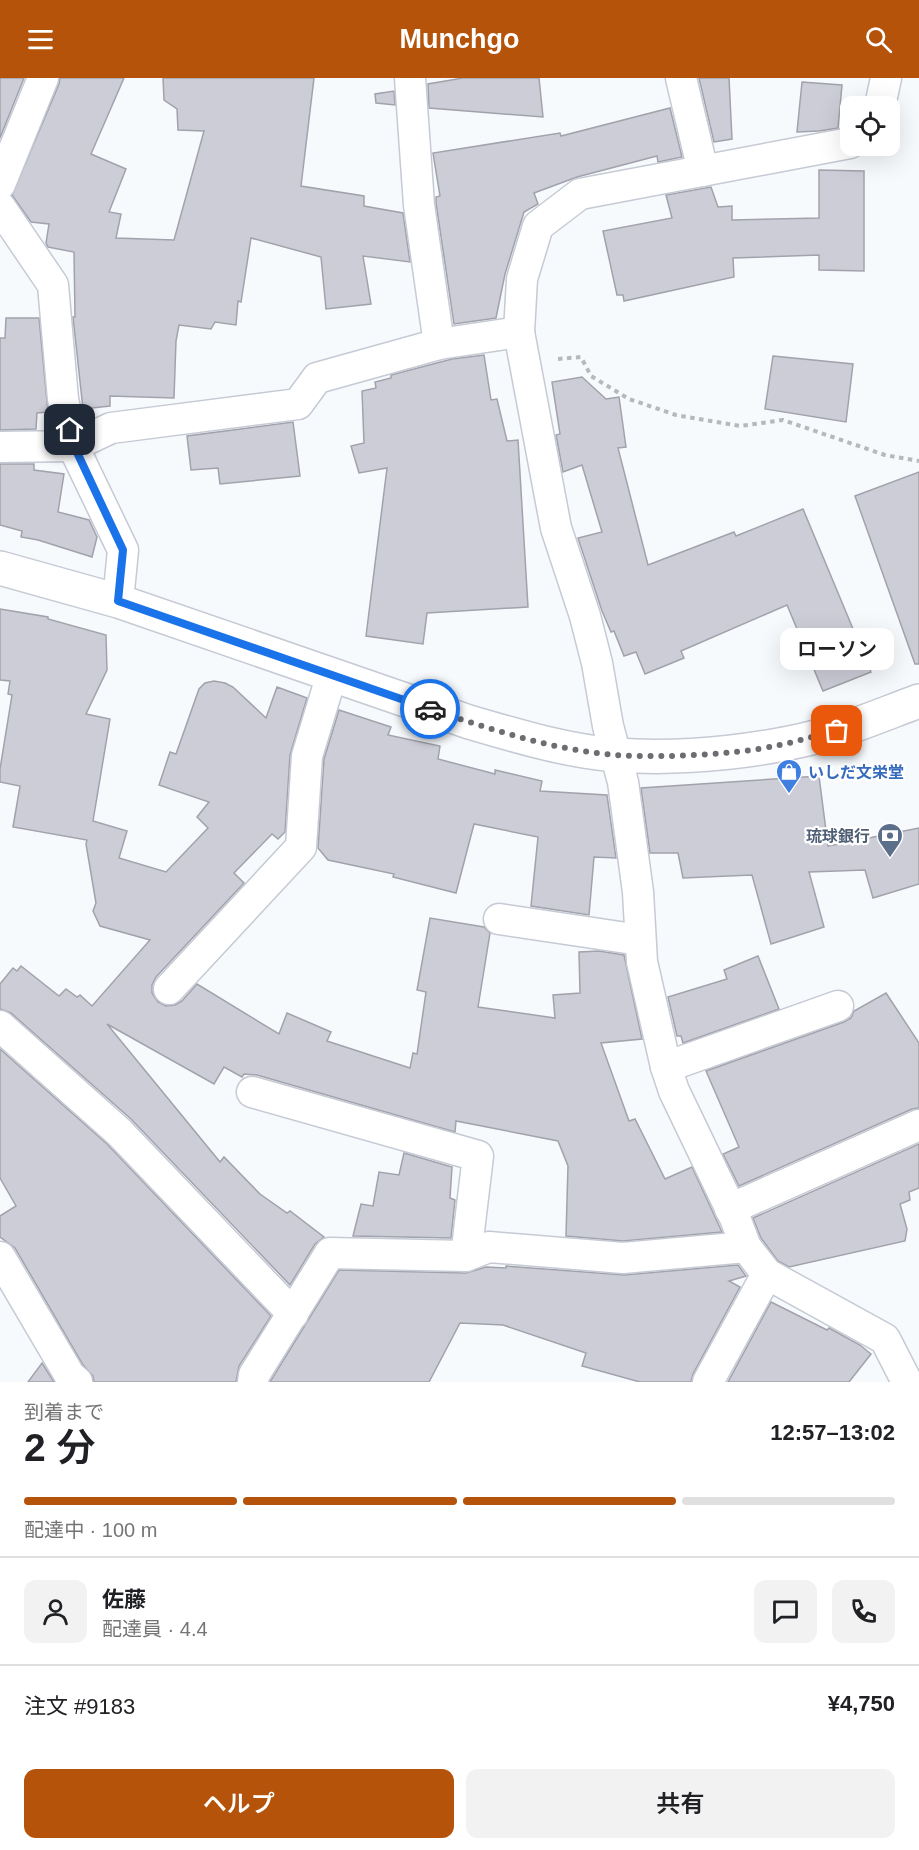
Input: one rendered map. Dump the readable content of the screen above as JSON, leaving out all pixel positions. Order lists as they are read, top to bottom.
{
  "places": {
    "other": ["ローソン"],
    "shop": ["いしだ文栄堂"],
    "bank": ["琉球銀行"]
  },
  "page": {
    "header": "Munchgo",
    "bubble": "ローソン",
    "heading": ["2 分", "到着まで", "12:57–13:02"],
    "panel": [
      "佐藤",
      "配達員 · 4.4",
      "注文 #9183",
      "¥4,750"
    ],
    "bar": "配達中 · 100 m",
    "buttons": ["ヘルプ", "共有"]
  }
}
